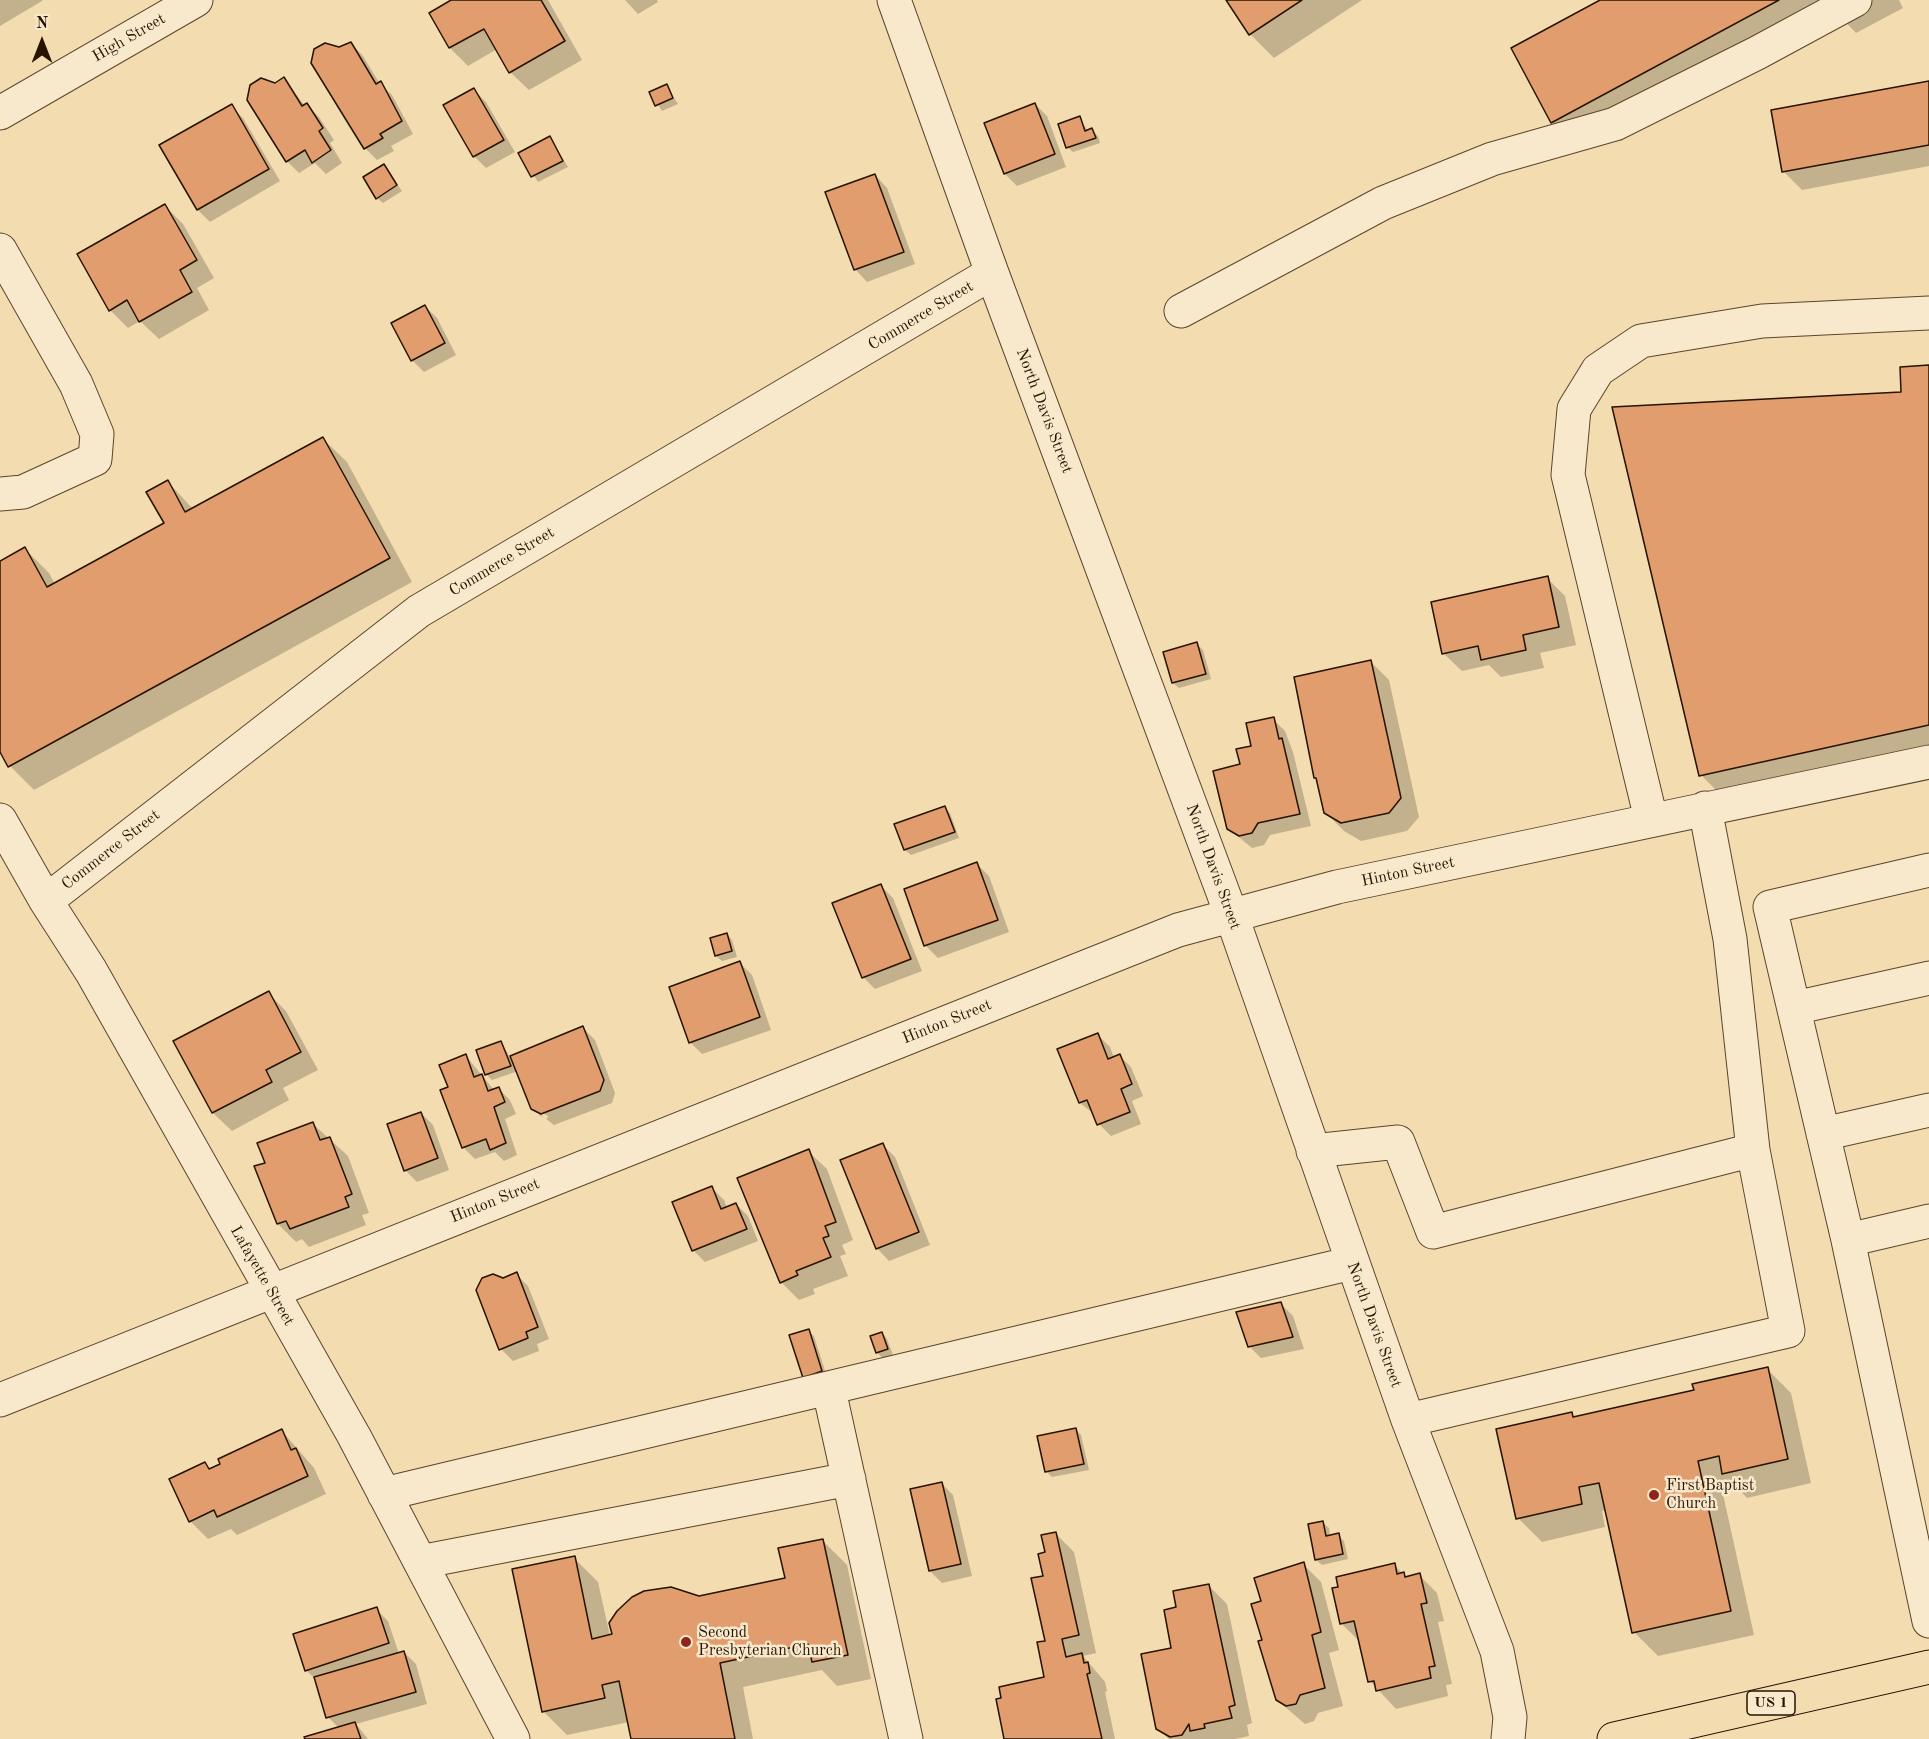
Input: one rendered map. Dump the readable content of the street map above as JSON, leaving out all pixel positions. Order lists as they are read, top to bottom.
{
  "streets": {
    "main road": ["US 1"],
    "street": [
      "High Street",
      "Commerce Street",
      "North Davis Street",
      "Hinton Street",
      "Lafayette Street"
    ]
  },
  "crossings": [
    ["Commerce Street", "North Davis Street"],
    ["Commerce Street", "Lafayette Street"],
    ["North Davis Street", "Hinton Street"],
    ["Hinton Street", "Lafayette Street"]
  ],
  "places": ["First Baptist Church", "Second Presbyterian Church"],
  "north": "top"
}
